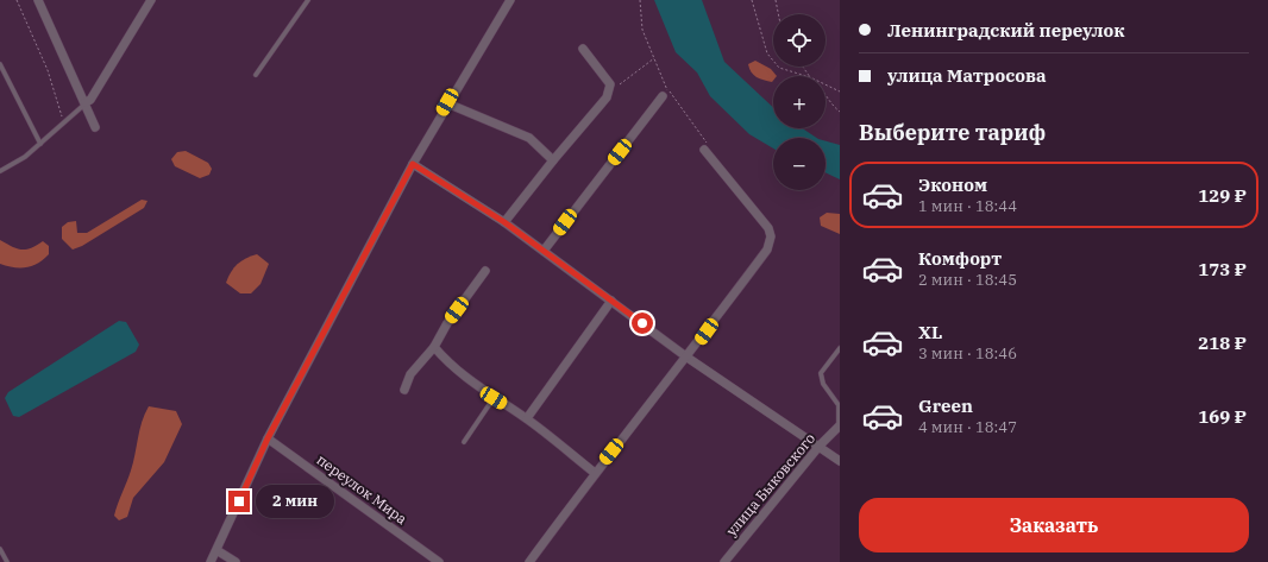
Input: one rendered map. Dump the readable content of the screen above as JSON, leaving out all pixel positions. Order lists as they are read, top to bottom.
{
  "streets": {
    "street": ["улица Быковского", "переулок Мира"]
  },
  "page": {
    "banner": ["Ленинградский переулок", "улица Матросова"],
    "map_buttons": ["+", "−"],
    "heading": "Выберите тариф",
    "list": [
      {
        "name": "Эконом",
        "note": "1 мин · 18:44",
        "value": "129 ₽"
      },
      {
        "name": "Комфорт",
        "note": "2 мин · 18:45",
        "value": "173 ₽"
      },
      {
        "name": "XL",
        "note": "3 мин · 18:46",
        "value": "218 ₽"
      },
      {
        "name": "Green",
        "note": "4 мин · 18:47",
        "value": "169 ₽"
      }
    ],
    "bubble": "2 мин",
    "buttons": "Заказать"
  }
}
